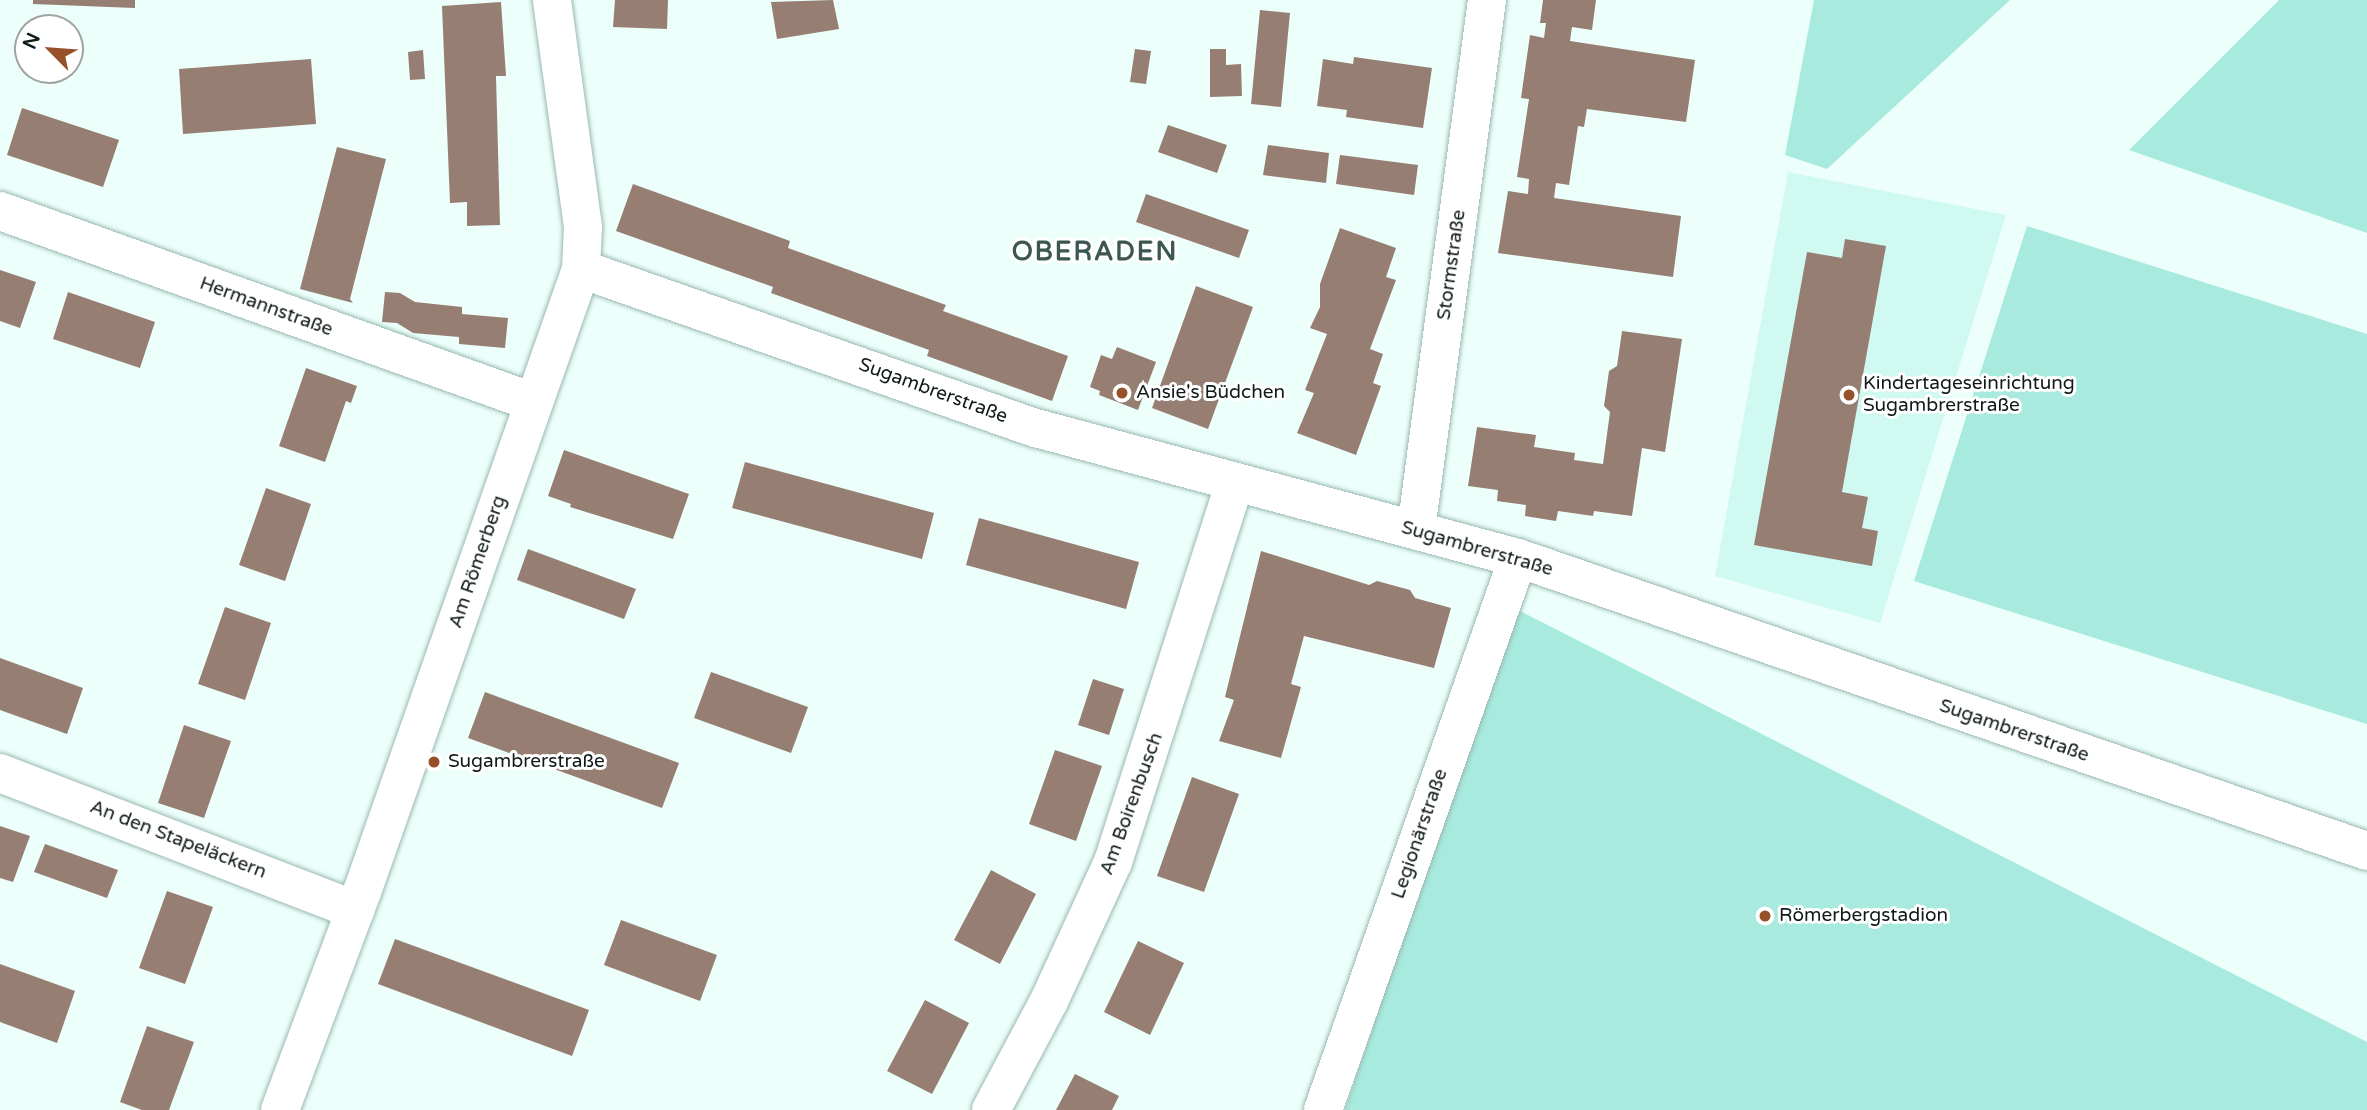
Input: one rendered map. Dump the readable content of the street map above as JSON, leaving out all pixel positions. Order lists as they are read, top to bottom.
{
  "streets": {
    "street": [
      "Stormstraße",
      "Hermannstraße",
      "Sugambrerstraße",
      "Am Römerberg",
      "Am Boirenbusch",
      "Legionärstraße",
      "An den Stapeläckern"
    ]
  },
  "crossings": [
    ["Stormstraße", "Sugambrerstraße"],
    ["Hermannstraße", "Am Römerberg"],
    ["Sugambrerstraße", "Am Römerberg"],
    ["Sugambrerstraße", "Am Boirenbusch"],
    ["Sugambrerstraße", "Legionärstraße"],
    ["Am Römerberg", "An den Stapeläckern"]
  ],
  "districts": ["OBERADEN"],
  "places": [
    "Ansie's Büdchen",
    "Kindertageseinrichtung Sugambrerstraße",
    "Sugambrerstraße",
    "Römerbergstadion"
  ],
  "north": "top left"
}
